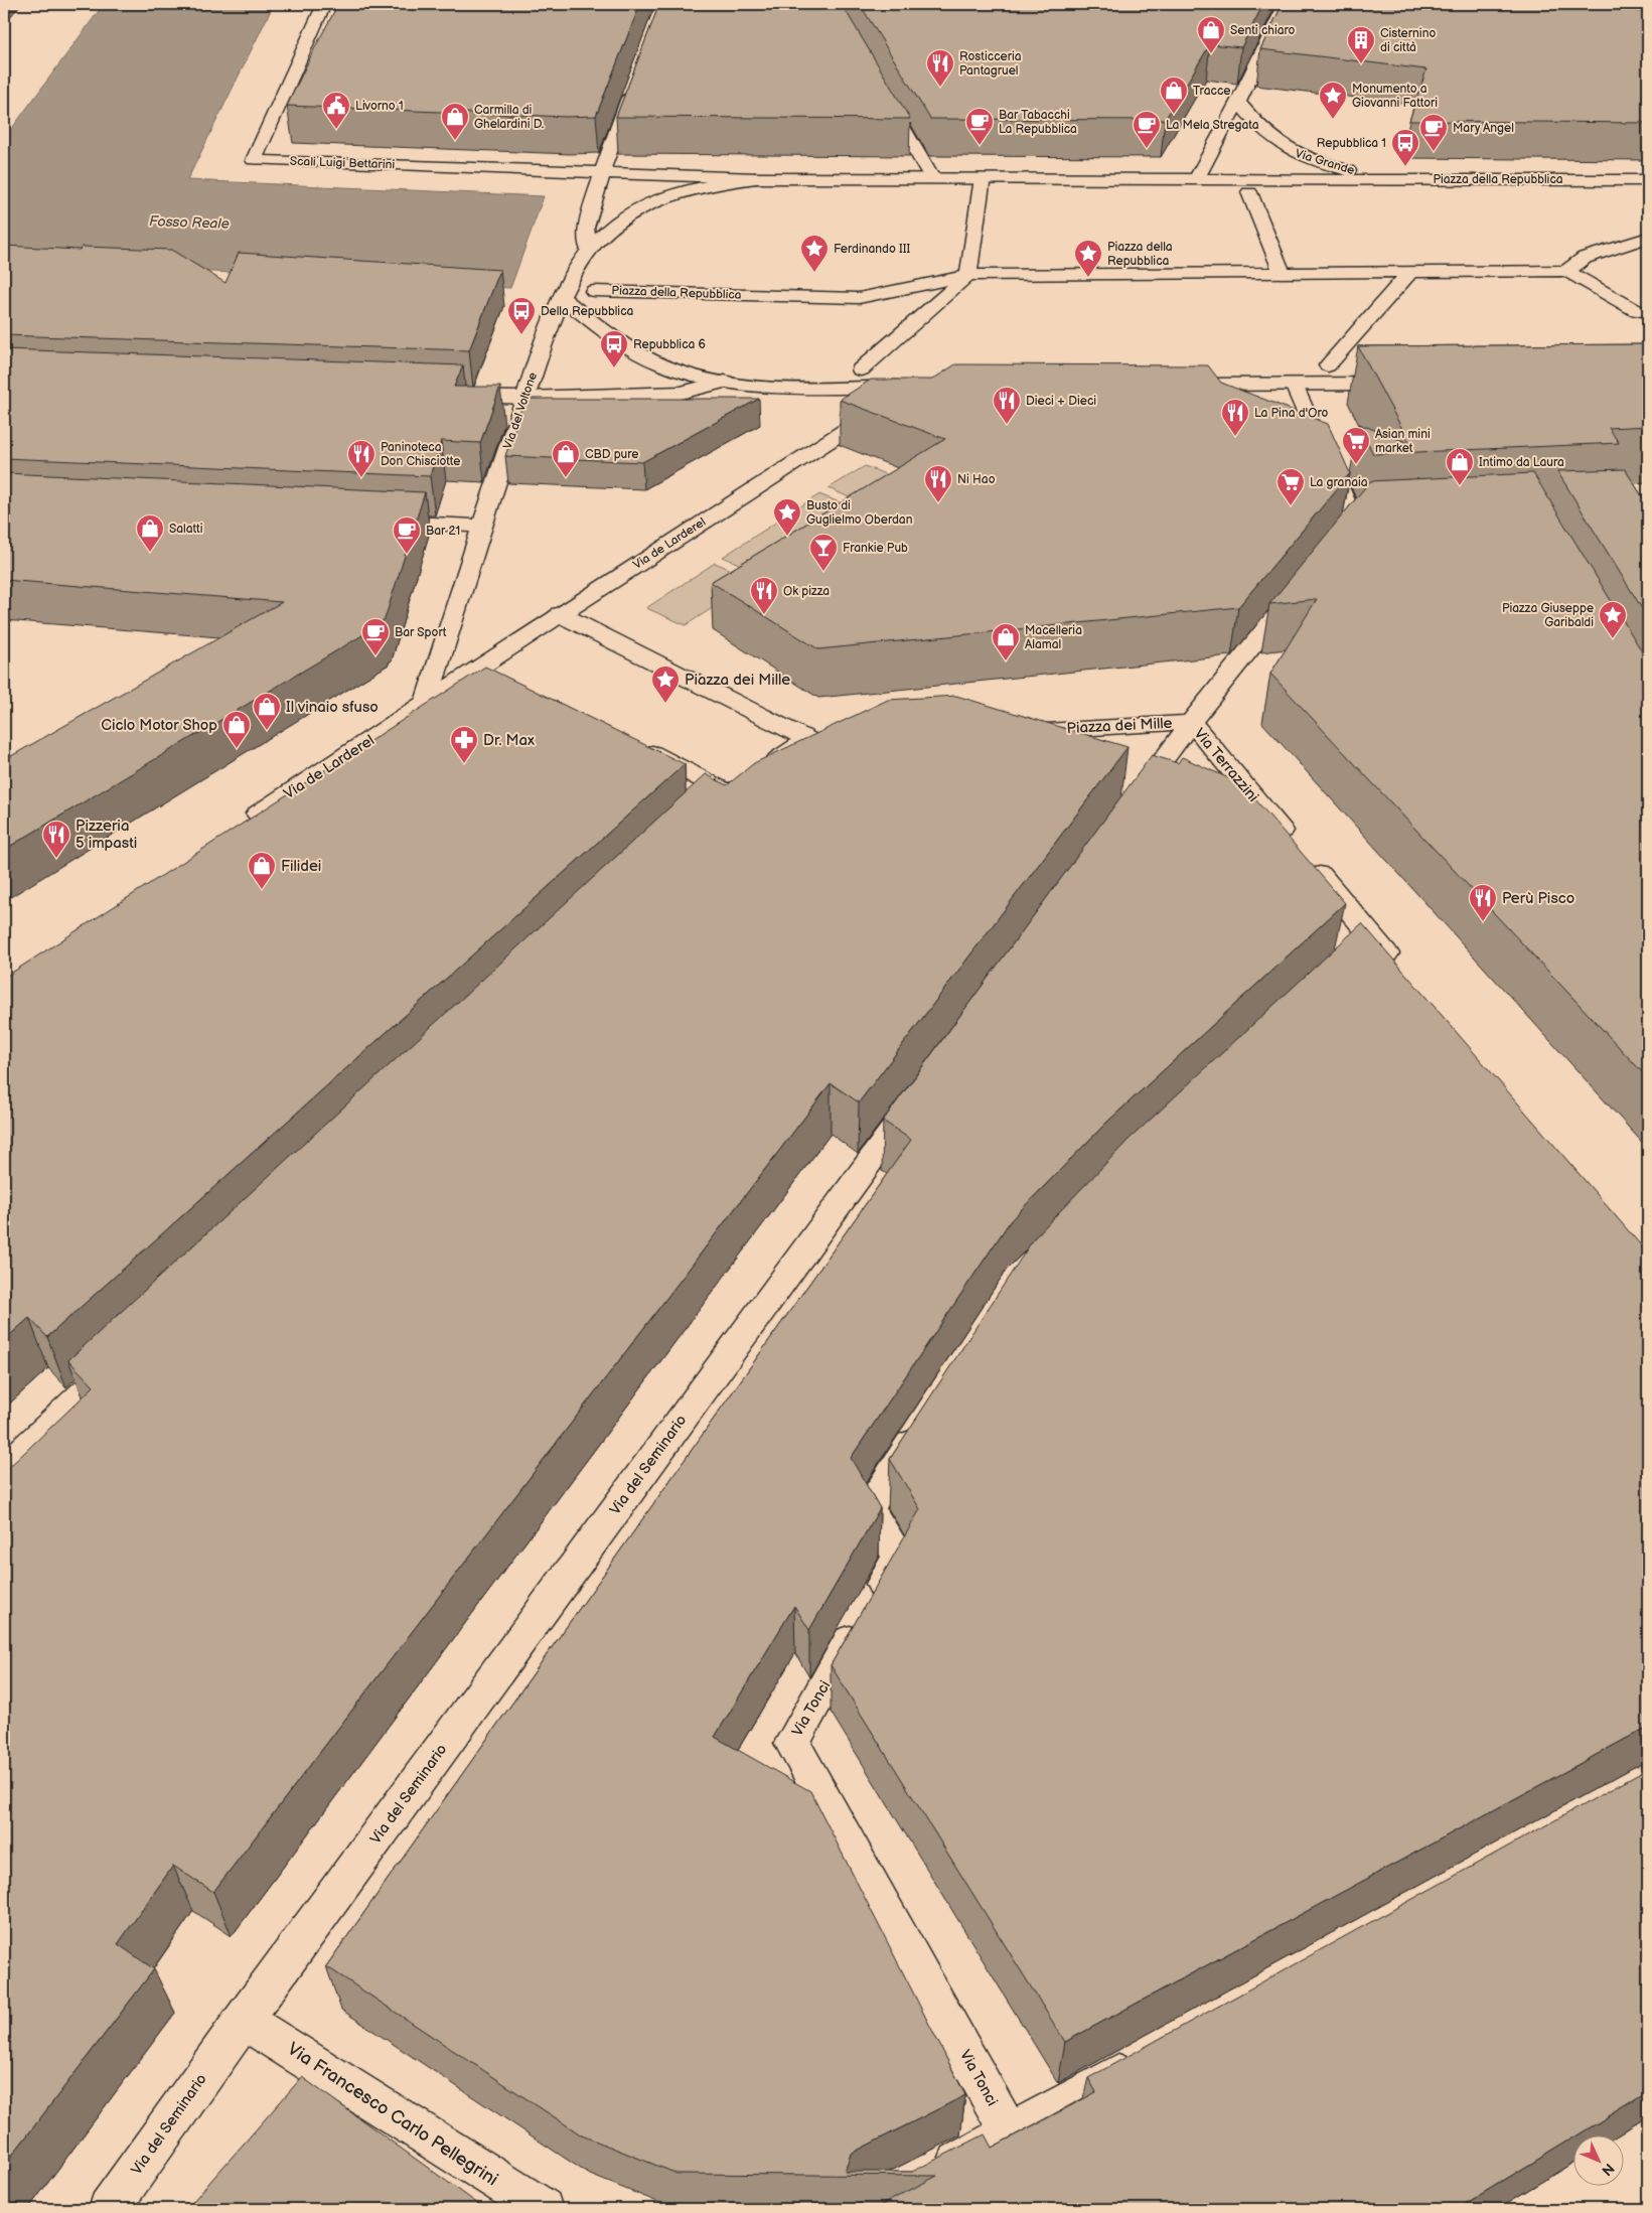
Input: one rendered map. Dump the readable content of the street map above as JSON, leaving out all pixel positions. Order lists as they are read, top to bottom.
{
  "streets": {
    "street": [
      "Via Grande",
      "Scali Luigi Bettarini",
      "Piazza della Repubblica",
      "Via del Voltone",
      "Via de Larderel",
      "Piazza dei Mille",
      "Via Terrazzini",
      "Via del Seminario",
      "Via Tonci",
      "Via Francesco Carlo Pellegrini"
    ]
  },
  "crossings": [
    ["Via Grande", "Piazza della Repubblica"],
    ["Scali Luigi Bettarini", "Piazza della Repubblica"],
    ["Piazza della Repubblica", "Via del Voltone"],
    ["Piazza dei Mille", "Via Terrazzini"],
    ["Via del Seminario", "Via Francesco Carlo Pellegrini"]
  ],
  "water": ["Fosso Reale"],
  "places": {
    "shop": [
      "Senti chiaro",
      "Tracce",
      "Carmilla di Ghelardini D.",
      "CBD pure",
      "Intimo da Laura",
      "Salatti",
      "Macelleria Alamal",
      "Il vinaio sfuso",
      "Ciclo Motor Shop",
      "Filidei"
    ],
    "building": ["Cisternino di città"],
    "restaurant": [
      "Rosticceria Pantagruel",
      "Dieci + Dieci",
      "La Pina d'Oro",
      "Paninoteca Don Chisciotte",
      "Ni Hao",
      "Ok pizza",
      "Pizzeria 5 impasti",
      "Perù Pisco"
    ],
    "place": [
      "Monumento a Giovanni Fattori",
      "Ferdinando III",
      "Piazza della Repubblica",
      "Busto di Guglielmo Oberdan",
      "Piazza Giuseppe Garibaldi",
      "Piazza dei Mille"
    ],
    "public building": ["Livorno 1"],
    "cafe": [
      "Bar Tabacchi La Repubblica",
      "La Mela Stregata",
      "Mary Angel",
      "Bar 21",
      "Bar Sport"
    ],
    "bus stop": ["Repubblica 1", "Della Repubblica", "Repubblica 6"],
    "supermarket": ["Asian mini market", "La granaia"],
    "bar": ["Frankie Pub"],
    "pharmacy": ["Dr. Max"]
  },
  "north": "bottom right"
}
